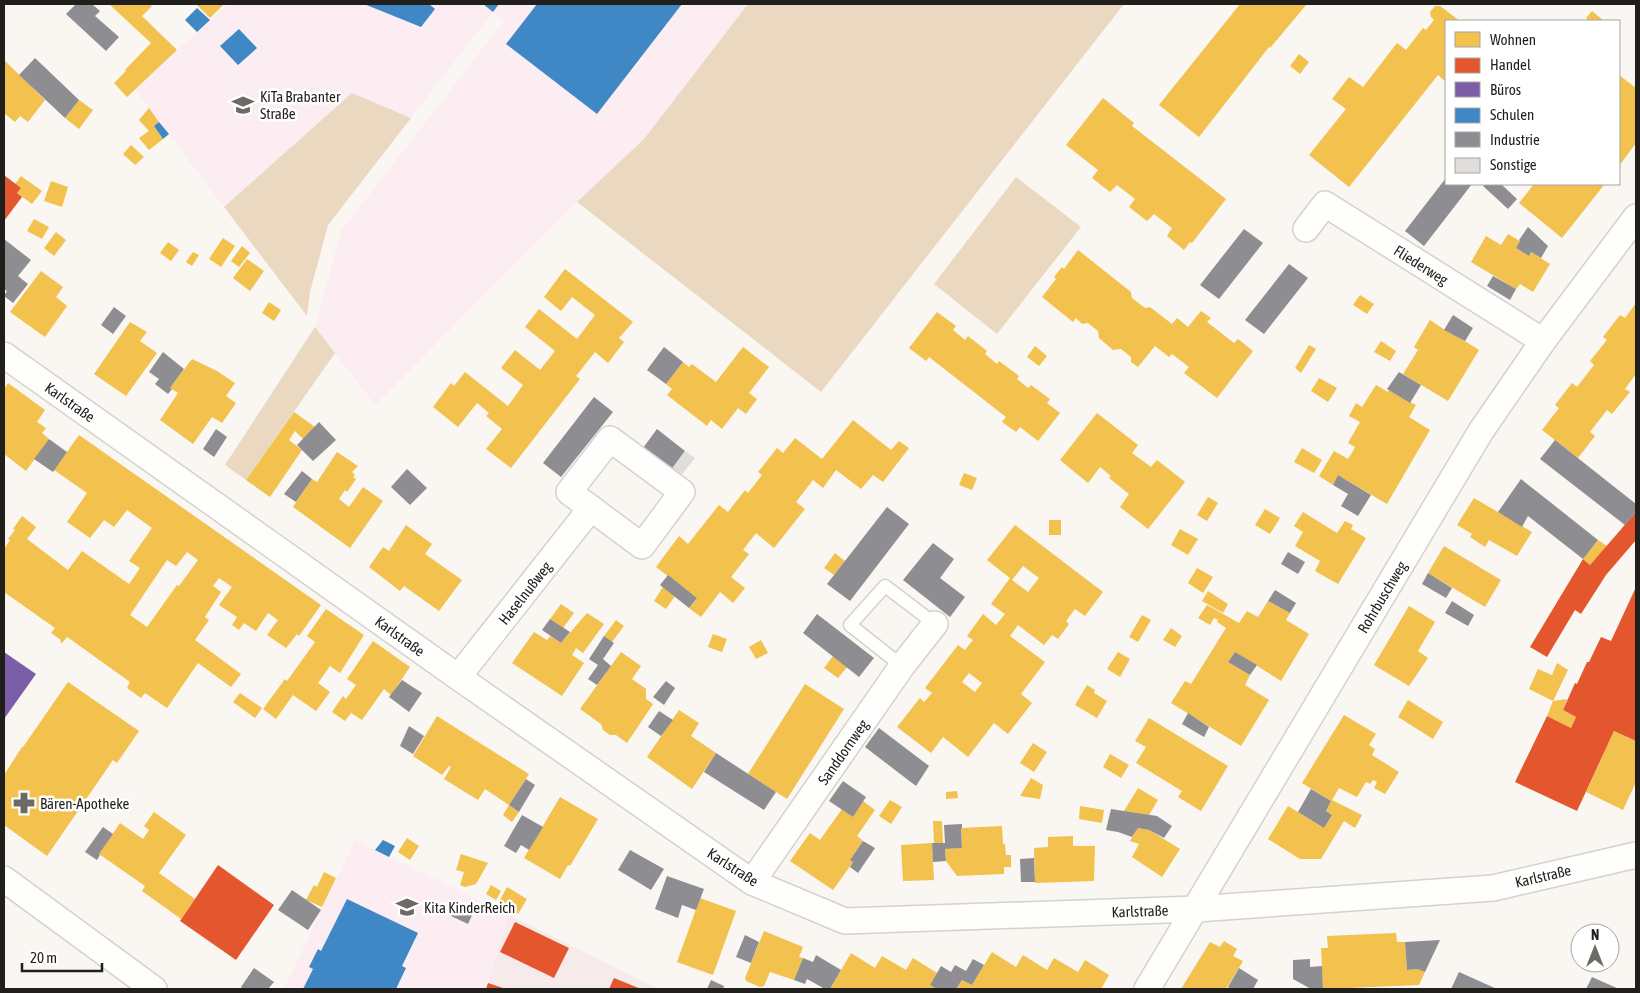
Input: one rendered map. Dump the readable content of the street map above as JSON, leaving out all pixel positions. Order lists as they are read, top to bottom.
{
  "streets": {
    "street": [
      "Fliederweg",
      "Karlstraße",
      "Haselnußweg",
      "Rohrbuschweg",
      "Sanddornweg"
    ]
  },
  "crossings": [
    ["Fliederweg", "Rohrbuschweg"],
    ["Karlstraße", "Haselnußweg"],
    ["Karlstraße", "Rohrbuschweg"],
    ["Karlstraße", "Sanddornweg"]
  ],
  "places": {
    "school or university": ["KiTa Brabanter Straße", "Kita KinderReich"],
    "pharmacy": ["Bären-Apotheke"]
  },
  "legend": [
    "Wohnen",
    "Handel",
    "Büros",
    "Schulen",
    "Industrie",
    "Sonstige"
  ],
  "scale_bar": "20 m",
  "north": "top"
}
